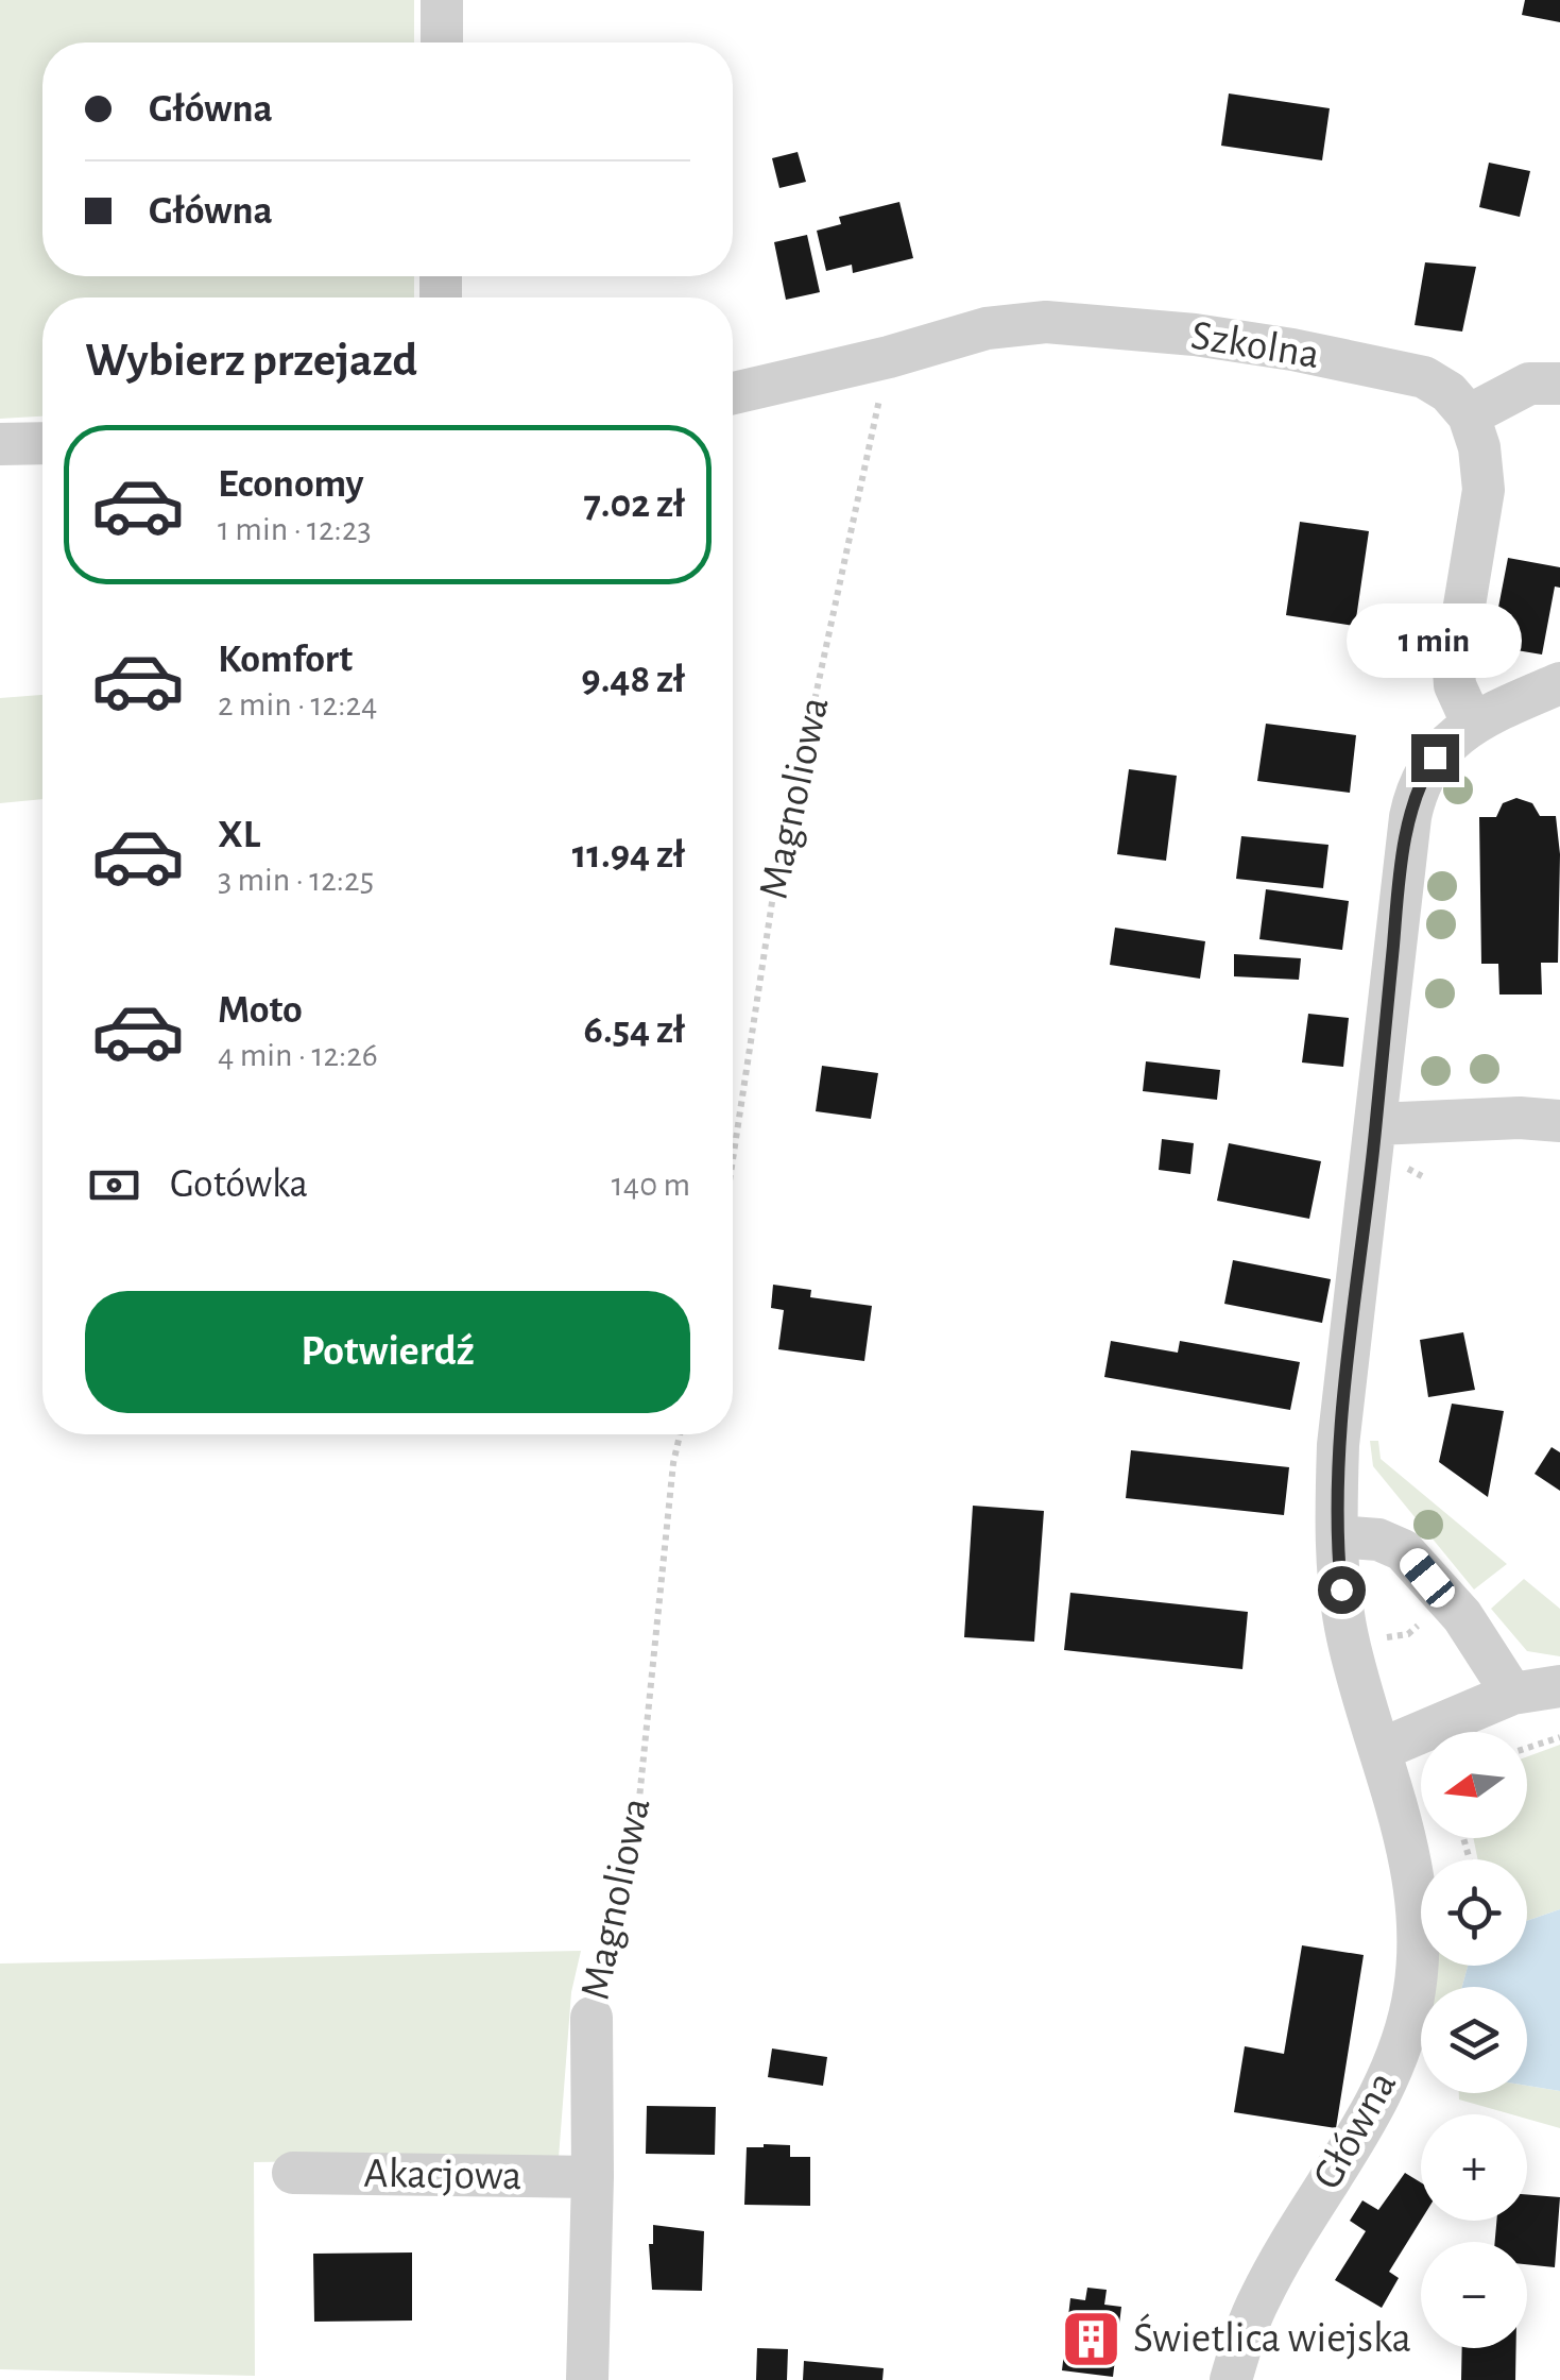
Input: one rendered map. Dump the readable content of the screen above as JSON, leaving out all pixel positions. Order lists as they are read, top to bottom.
{
  "streets": {
    "street": [
      "Szkolna",
      "Magnoliowa",
      "Główna",
      "Akacjowa"
    ]
  },
  "crossings": [
    ["Szkolna", "Magnoliowa"],
    ["Magnoliowa", "Akacjowa"]
  ],
  "places": {
    "building": ["Świetlica wiejska"]
  },
  "north": "left",
  "page": {
    "banner": ["Główna", "Główna"],
    "heading": "Wybierz przejazd",
    "list": [
      {
        "name": "Economy",
        "note": "1 min · 12:23",
        "value": "7.02 zł"
      },
      {
        "name": "Komfort",
        "note": "2 min · 12:24",
        "value": "9.48 zł"
      },
      {
        "name": "XL",
        "note": "3 min · 12:25",
        "value": "11.94 zł"
      },
      {
        "name": "Moto",
        "note": "4 min · 12:26",
        "value": "6.54 zł"
      }
    ],
    "bubble": "1 min",
    "pay": ["Gotówka", "140 m"],
    "buttons": "Potwierdź",
    "map_buttons": ["+", "−"]
  }
}
